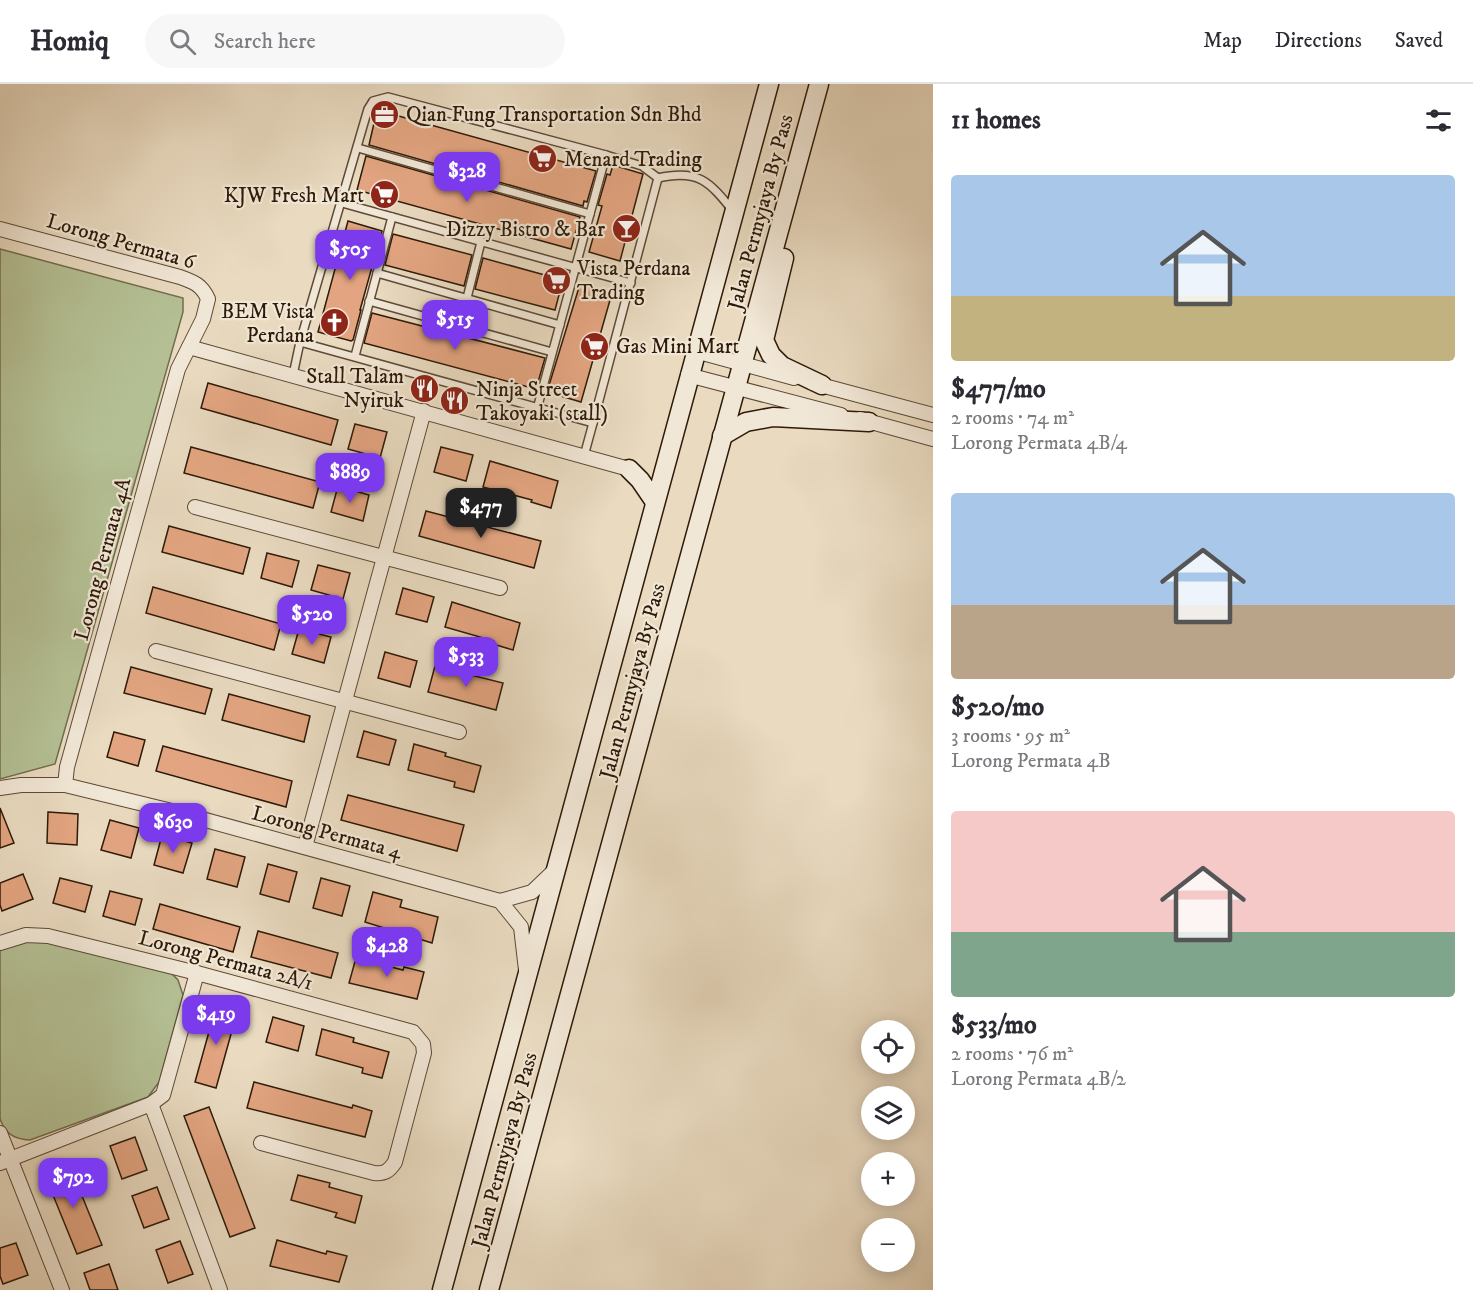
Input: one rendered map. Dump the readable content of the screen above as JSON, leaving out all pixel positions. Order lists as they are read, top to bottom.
{
  "streets": {
    "main road": ["Jalan Permyjaya By Pass"],
    "street": [
      "Lorong Permata 6",
      "Lorong Permata 4A",
      "Lorong Permata 4",
      "Lorong Permata 2A/1"
    ]
  },
  "crossings": [
    ["Lorong Permata 6", "Lorong Permata 4A"],
    ["Lorong Permata 4A", "Lorong Permata 4"]
  ],
  "places": {
    "office": ["Qian Fung Transportation Sdn Bhd"],
    "supermarket": [
      "Menard Trading",
      "KJW Fresh Mart",
      "Vista Perdana Trading",
      "Gas Mini Mart"
    ],
    "bar": ["Dizzy Bistro & Bar"],
    "church": ["BEM Vista Perdana"],
    "restaurant": ["Stall Talam Nyiruk", "Ninja Street Takoyaki (stall)"]
  },
  "page": {
    "header": "Homiq",
    "search": "Search here",
    "nav": ["Map", "Directions", "Saved"],
    "heading": "11 homes",
    "price": [
      "$328",
      "$505",
      "$515",
      "$889",
      "$477",
      "$520",
      "$533",
      "$630",
      "$428",
      "$419",
      "$792"
    ],
    "list": [
      {
        "name": "$477/mo",
        "note": "2 rooms · 74 m² · Lorong Permata 4B/4"
      },
      {
        "name": "$520/mo",
        "note": "3 rooms · 95 m² · Lorong Permata 4B"
      },
      {
        "name": "$533/mo",
        "note": "2 rooms · 76 m² · Lorong Permata 4B/2"
      }
    ],
    "map_buttons": ["+", "−"]
  }
}
